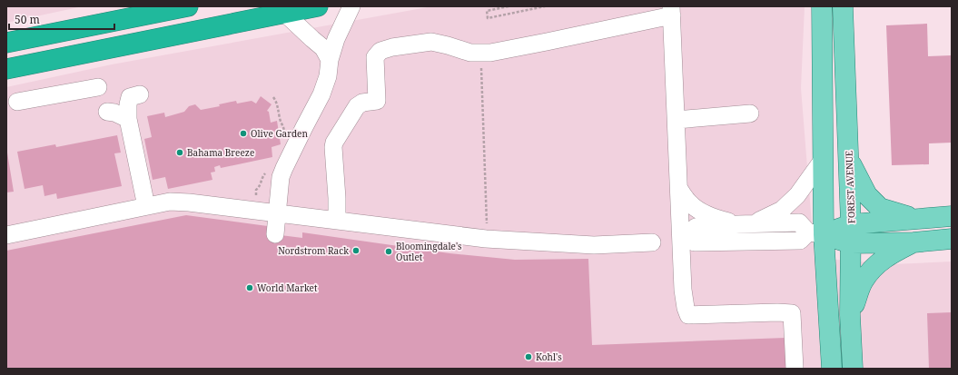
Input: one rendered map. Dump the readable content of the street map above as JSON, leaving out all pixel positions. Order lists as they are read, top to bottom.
{
  "streets": {
    "main road": ["FOREST AVENUE"]
  },
  "places": [
    "Olive Garden",
    "Bahama Breeze",
    "Nordstrom Rack",
    "Bloomingdale's Outlet",
    "World Market",
    "Kohl's"
  ],
  "scale_bar": "50 m"
}
